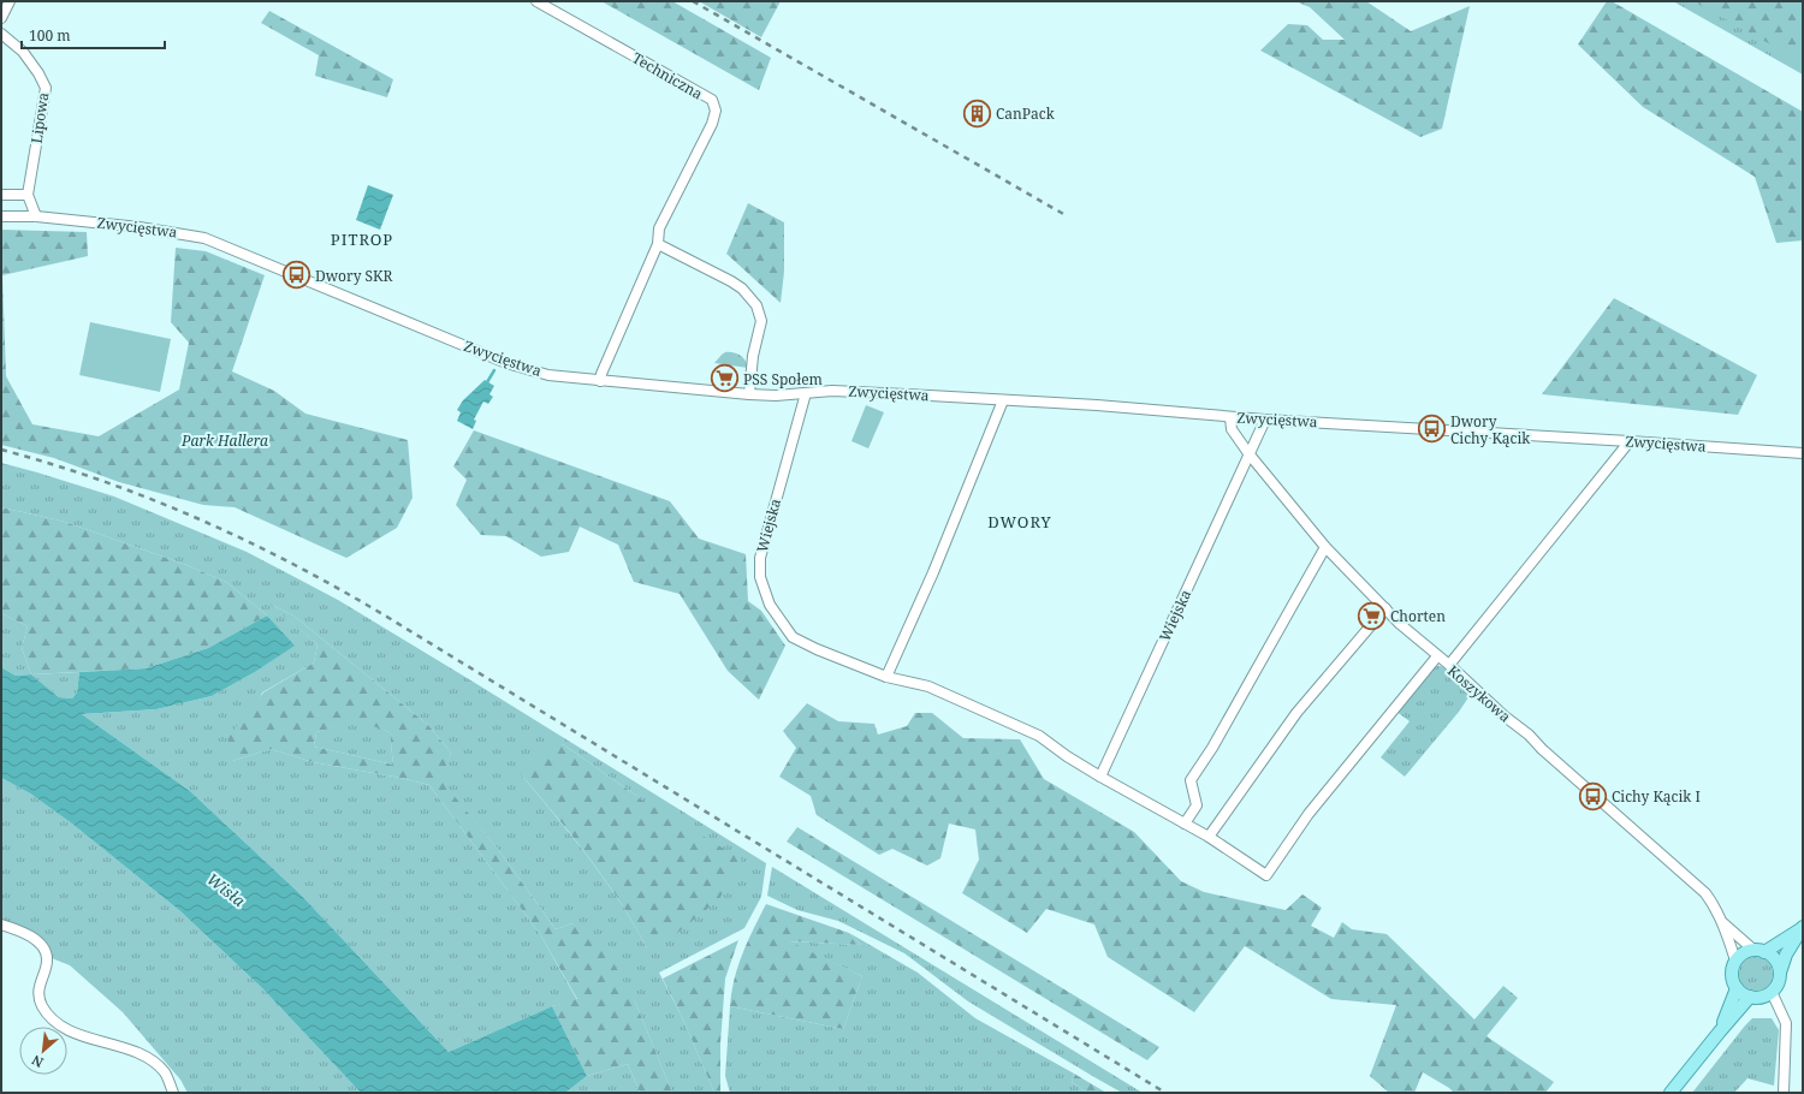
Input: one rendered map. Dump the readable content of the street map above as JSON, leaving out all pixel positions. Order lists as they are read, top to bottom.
{
  "streets": {
    "street": [
      "Techniczna",
      "Lipowa",
      "Zwycięstwa",
      "Wiejska",
      "Koszykowa"
    ]
  },
  "crossings": [
    ["Techniczna", "Zwycięstwa"],
    ["Zwycięstwa", "Wiejska"],
    ["Zwycięstwa", "Koszykowa"],
    ["Wiejska", "Koszykowa"]
  ],
  "districts": ["PITROP", "DWORY"],
  "water": ["Wisła"],
  "parks": ["Park Hallera"],
  "places": {
    "building": ["CanPack"],
    "bus stop": ["Dwory SKR", "Dwory Cichy Kącik", "Cichy Kącik I"],
    "supermarket": ["PSS Społem", "Chorten"]
  },
  "scale_bar": "100 m",
  "north": "bottom left"
}
